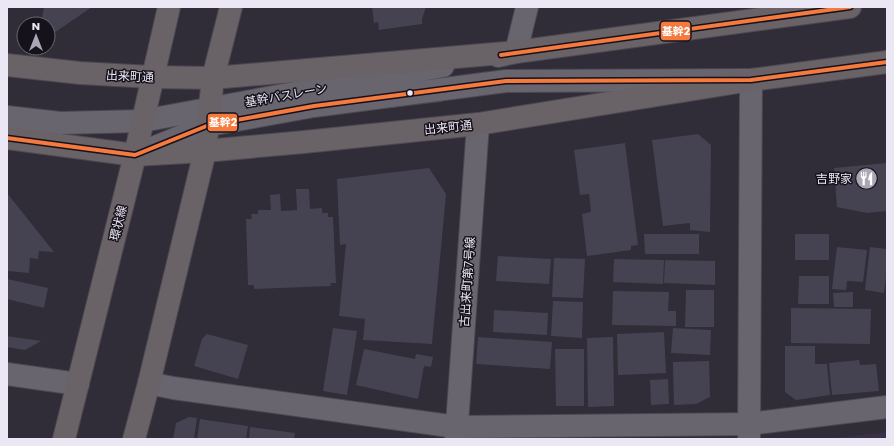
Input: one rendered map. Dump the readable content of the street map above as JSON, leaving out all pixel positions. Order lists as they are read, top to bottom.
{
  "streets": {
    "main road": ["出来町通", "環状線"],
    "street": ["基幹バスレーン", "古出来町第7号線"]
  },
  "crossings": [
    ["出来町通", "基幹バスレーン"],
    ["出来町通", "環状線"],
    ["出来町通", "古出来町第7号線"],
    ["基幹バスレーン", "環状線"]
  ],
  "places": {
    "restaurant": ["吉野家"]
  },
  "lines": ["transit line 基幹2"],
  "north": "top"
}
